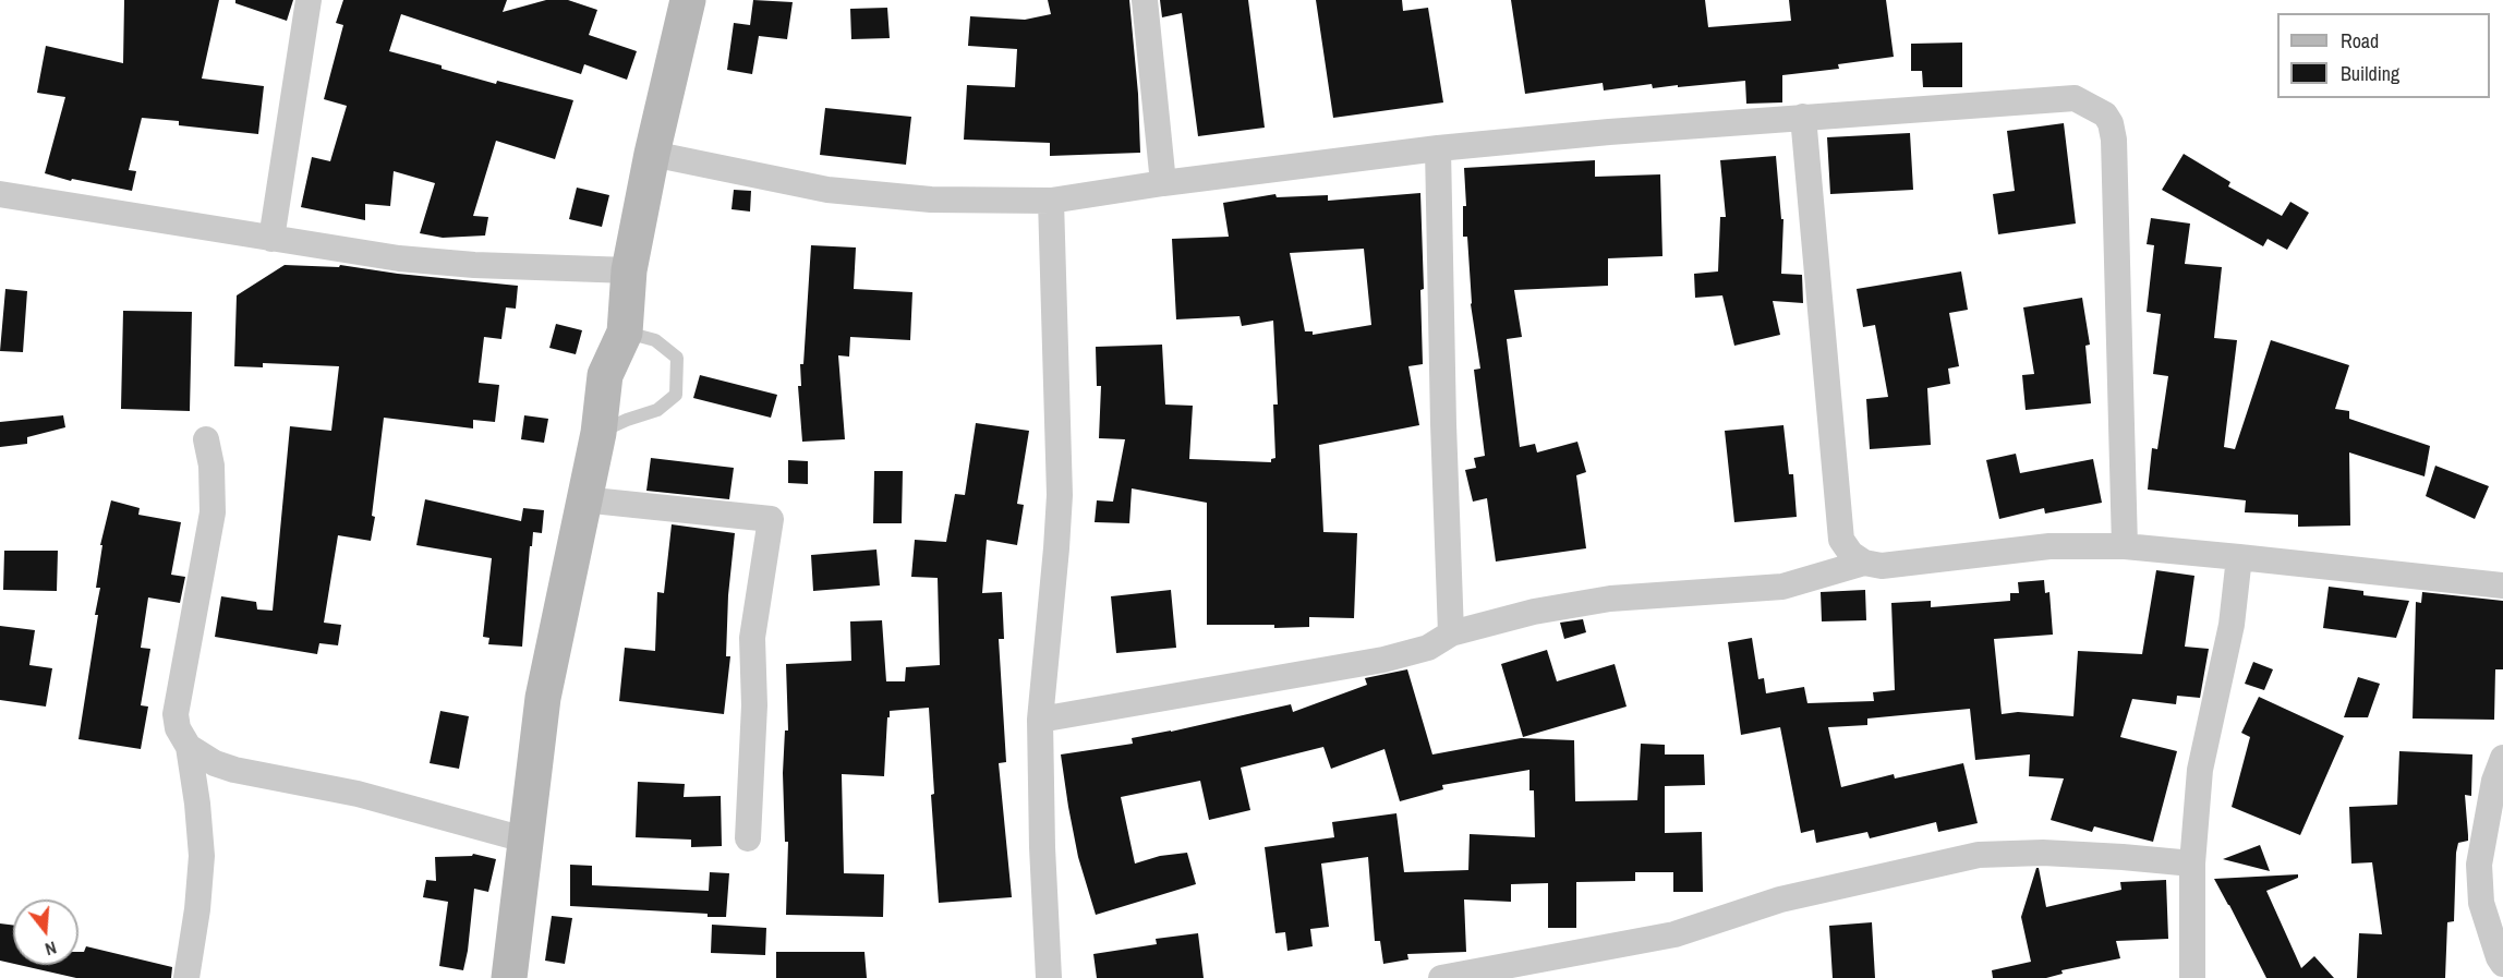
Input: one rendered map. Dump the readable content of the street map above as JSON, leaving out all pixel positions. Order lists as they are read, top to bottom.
{
  "legend": ["Road", "Building"],
  "north": "bottom"
}
